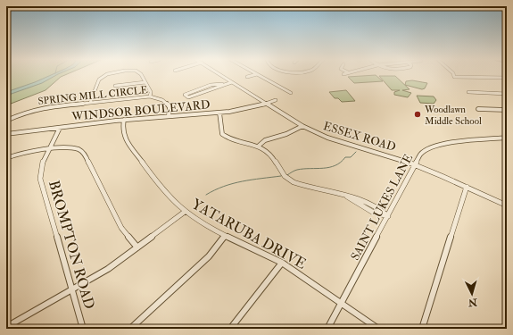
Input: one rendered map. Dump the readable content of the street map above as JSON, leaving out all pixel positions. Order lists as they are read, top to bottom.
{
  "streets": {
    "street": [
      "SPRING MILL CIRCLE",
      "WINDSOR BOULEVARD",
      "ESSEX ROAD",
      "SAINT LUKES LANE",
      "YATARUBA DRIVE",
      "BROMPTON ROAD"
    ]
  },
  "crossings": [
    ["SPRING MILL CIRCLE", "WINDSOR BOULEVARD"],
    ["WINDSOR BOULEVARD", "ESSEX ROAD"],
    ["WINDSOR BOULEVARD", "YATARUBA DRIVE"],
    ["WINDSOR BOULEVARD", "BROMPTON ROAD"],
    ["ESSEX ROAD", "SAINT LUKES LANE"],
    ["SAINT LUKES LANE", "YATARUBA DRIVE"]
  ],
  "places": ["Woodlawn Middle School"],
  "north": "bottom"
}
